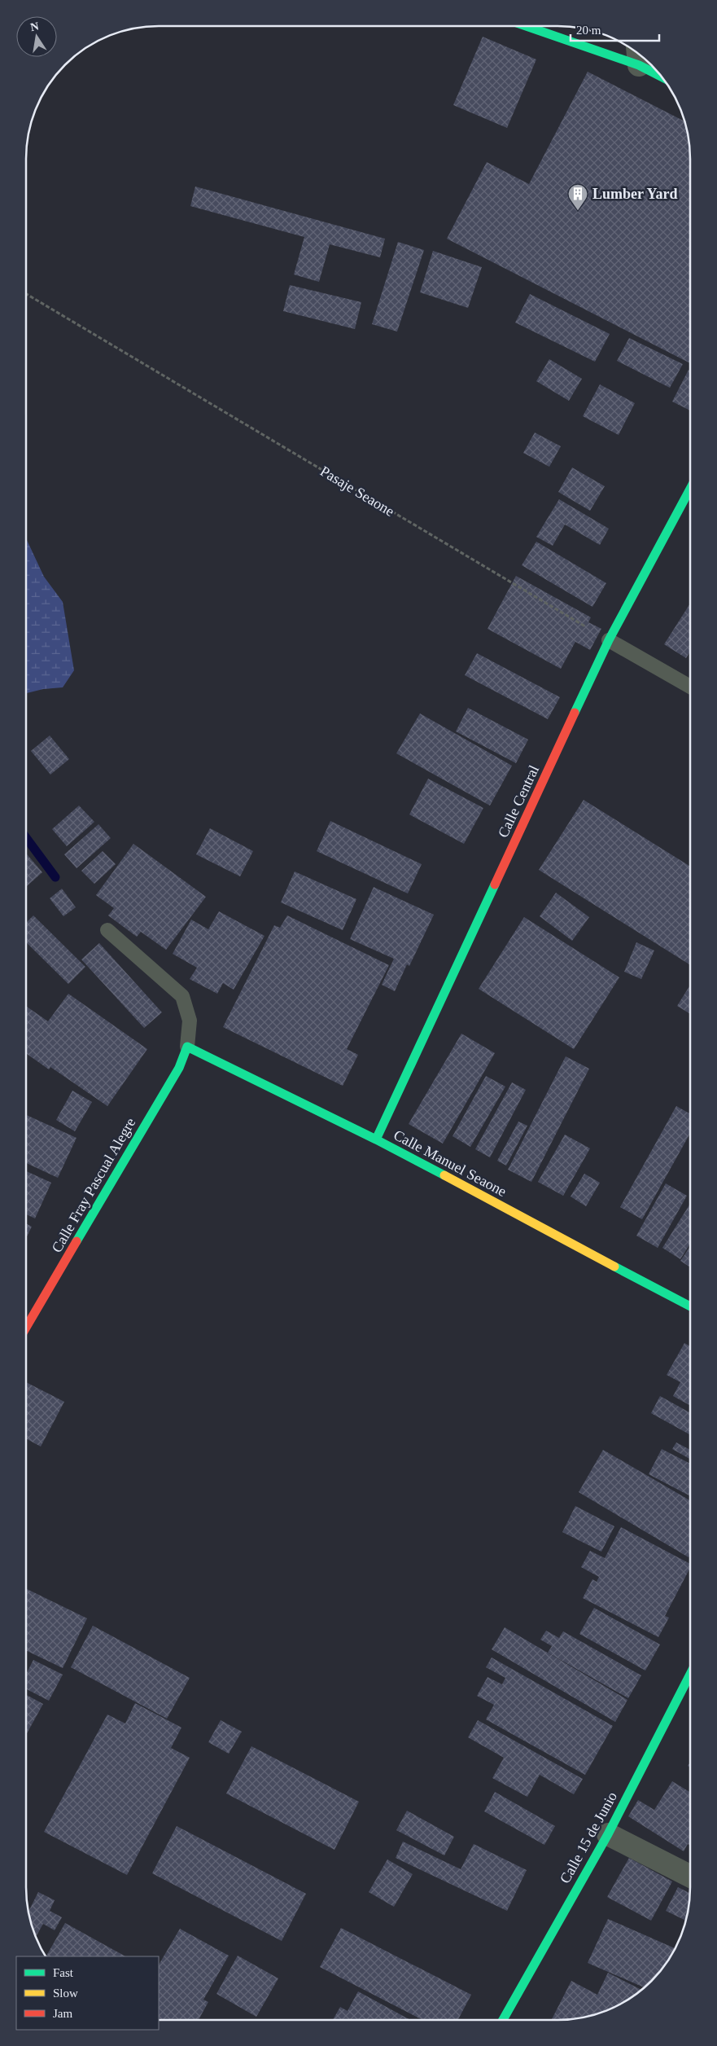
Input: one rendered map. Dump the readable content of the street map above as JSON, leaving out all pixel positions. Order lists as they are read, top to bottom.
{
  "streets": {
    "street": [
      "Calle Central",
      "Calle Manuel Seaone",
      "Calle Fray Pascual Alegre",
      "Calle 15 de Junio"
    ],
    "path": ["Pasaje Seaone"]
  },
  "crossings": [
    ["Pasaje Seaone", "Calle Central"],
    ["Calle Central", "Calle Manuel Seaone"],
    ["Calle Manuel Seaone", "Calle Fray Pascual Alegre"]
  ],
  "places": {
    "building": ["Lumber Yard"]
  },
  "legend": ["Fast", "Slow", "Jam"],
  "scale_bar": "20 m",
  "north": "top"
}
